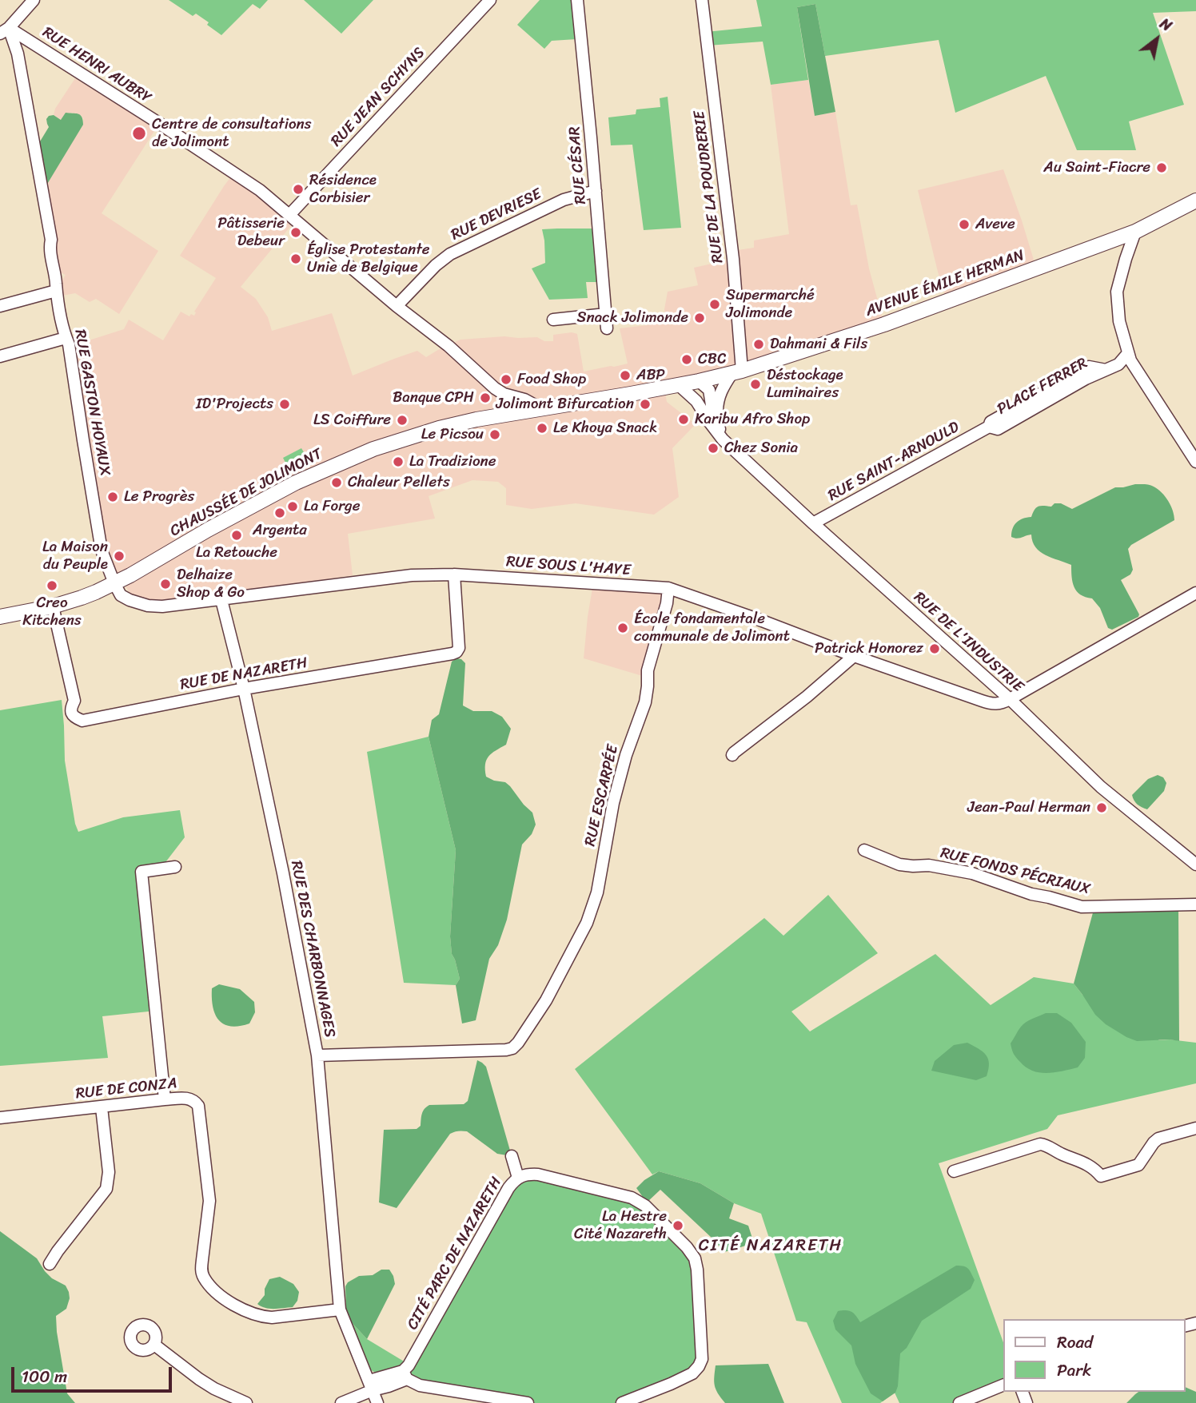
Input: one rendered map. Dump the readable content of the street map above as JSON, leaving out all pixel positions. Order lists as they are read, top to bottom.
{
  "streets": {
    "main road": ["AVENUE ÉMILE HERMAN", "CHAUSSÉE DE JOLIMONT"],
    "street": [
      "RUE HENRI AUBRY",
      "RUE JEAN SCHYNS",
      "RUE CÉSAR",
      "RUE DE LA POUDRERIE",
      "RUE DEVRIESE",
      "PLACE FERRER",
      "RUE GASTON HOYAUX",
      "RUE SAINT-ARNOULD",
      "RUE SOUS L'HAYE",
      "RUE DE L'INDUSTRIE",
      "RUE DE NAZARETH",
      "RUE ESCARPÉE",
      "RUE FONDS PÉCRIAUX",
      "RUE DES CHARBONNAGES",
      "RUE DE CONZA",
      "CITÉ PARC DE NAZARETH"
    ]
  },
  "crossings": [
    ["RUE HENRI AUBRY", "RUE JEAN SCHYNS"],
    ["RUE HENRI AUBRY", "RUE DEVRIESE"],
    ["RUE HENRI AUBRY", "RUE GASTON HOYAUX"],
    ["RUE HENRI AUBRY", "CHAUSSÉE DE JOLIMONT"],
    ["RUE CÉSAR", "RUE DEVRIESE"],
    ["RUE DE LA POUDRERIE", "AVENUE ÉMILE HERMAN"],
    ["RUE DE LA POUDRERIE", "RUE DE L'INDUSTRIE"],
    ["AVENUE ÉMILE HERMAN", "CHAUSSÉE DE JOLIMONT"],
    ["AVENUE ÉMILE HERMAN", "RUE DE L'INDUSTRIE"],
    ["PLACE FERRER", "RUE SAINT-ARNOULD"],
    ["RUE GASTON HOYAUX", "CHAUSSÉE DE JOLIMONT"],
    ["RUE GASTON HOYAUX", "RUE SOUS L'HAYE"],
    ["RUE SAINT-ARNOULD", "RUE DE L'INDUSTRIE"],
    ["CHAUSSÉE DE JOLIMONT", "RUE SOUS L'HAYE"],
    ["CHAUSSÉE DE JOLIMONT", "RUE DE L'INDUSTRIE"],
    ["CHAUSSÉE DE JOLIMONT", "RUE DE NAZARETH"],
    ["RUE SOUS L'HAYE", "RUE DE L'INDUSTRIE"],
    ["RUE SOUS L'HAYE", "RUE DE NAZARETH"],
    ["RUE SOUS L'HAYE", "RUE ESCARPÉE"],
    ["RUE SOUS L'HAYE", "RUE DES CHARBONNAGES"],
    ["RUE DE NAZARETH", "RUE DES CHARBONNAGES"],
    ["RUE ESCARPÉE", "RUE DES CHARBONNAGES"],
    ["RUE DES CHARBONNAGES", "RUE DE CONZA"]
  ],
  "districts": ["CITÉ NAZARETH"],
  "places": [
    "Centre de consultations de Jolimont",
    "Au Saint-Fiacre",
    "Résidence Corbisier",
    "Aveve",
    "Pâtisserie Debeur",
    "Église Protestante Unie de Belgique",
    "Supermarché Jolimonde",
    "Snack Jolimonde",
    "Dahmani & Fils",
    "CBC",
    "ABP",
    "Food Shop",
    "Déstockage Luminaires",
    "Banque CPH",
    "ID'Projects",
    "Jolimont Bifurcation",
    "Karibu Afro Shop",
    "LS Coiffure",
    "Le Khoya Snack",
    "Le Picsou",
    "Chez Sonia",
    "La Tradizione",
    "Chaleur Pellets",
    "Le Progrès",
    "La Forge",
    "Argenta",
    "La Retouche",
    "La Maison du Peuple",
    "Delhaize Shop & Go",
    "Creo Kitchens",
    "École fondamentale communale de Jolimont",
    "Patrick Honorez",
    "Jean-Paul Herman",
    "La Hestre Cité Nazareth"
  ],
  "legend": ["Road", "Park"],
  "scale_bar": "100 m",
  "north": "top right"
}
